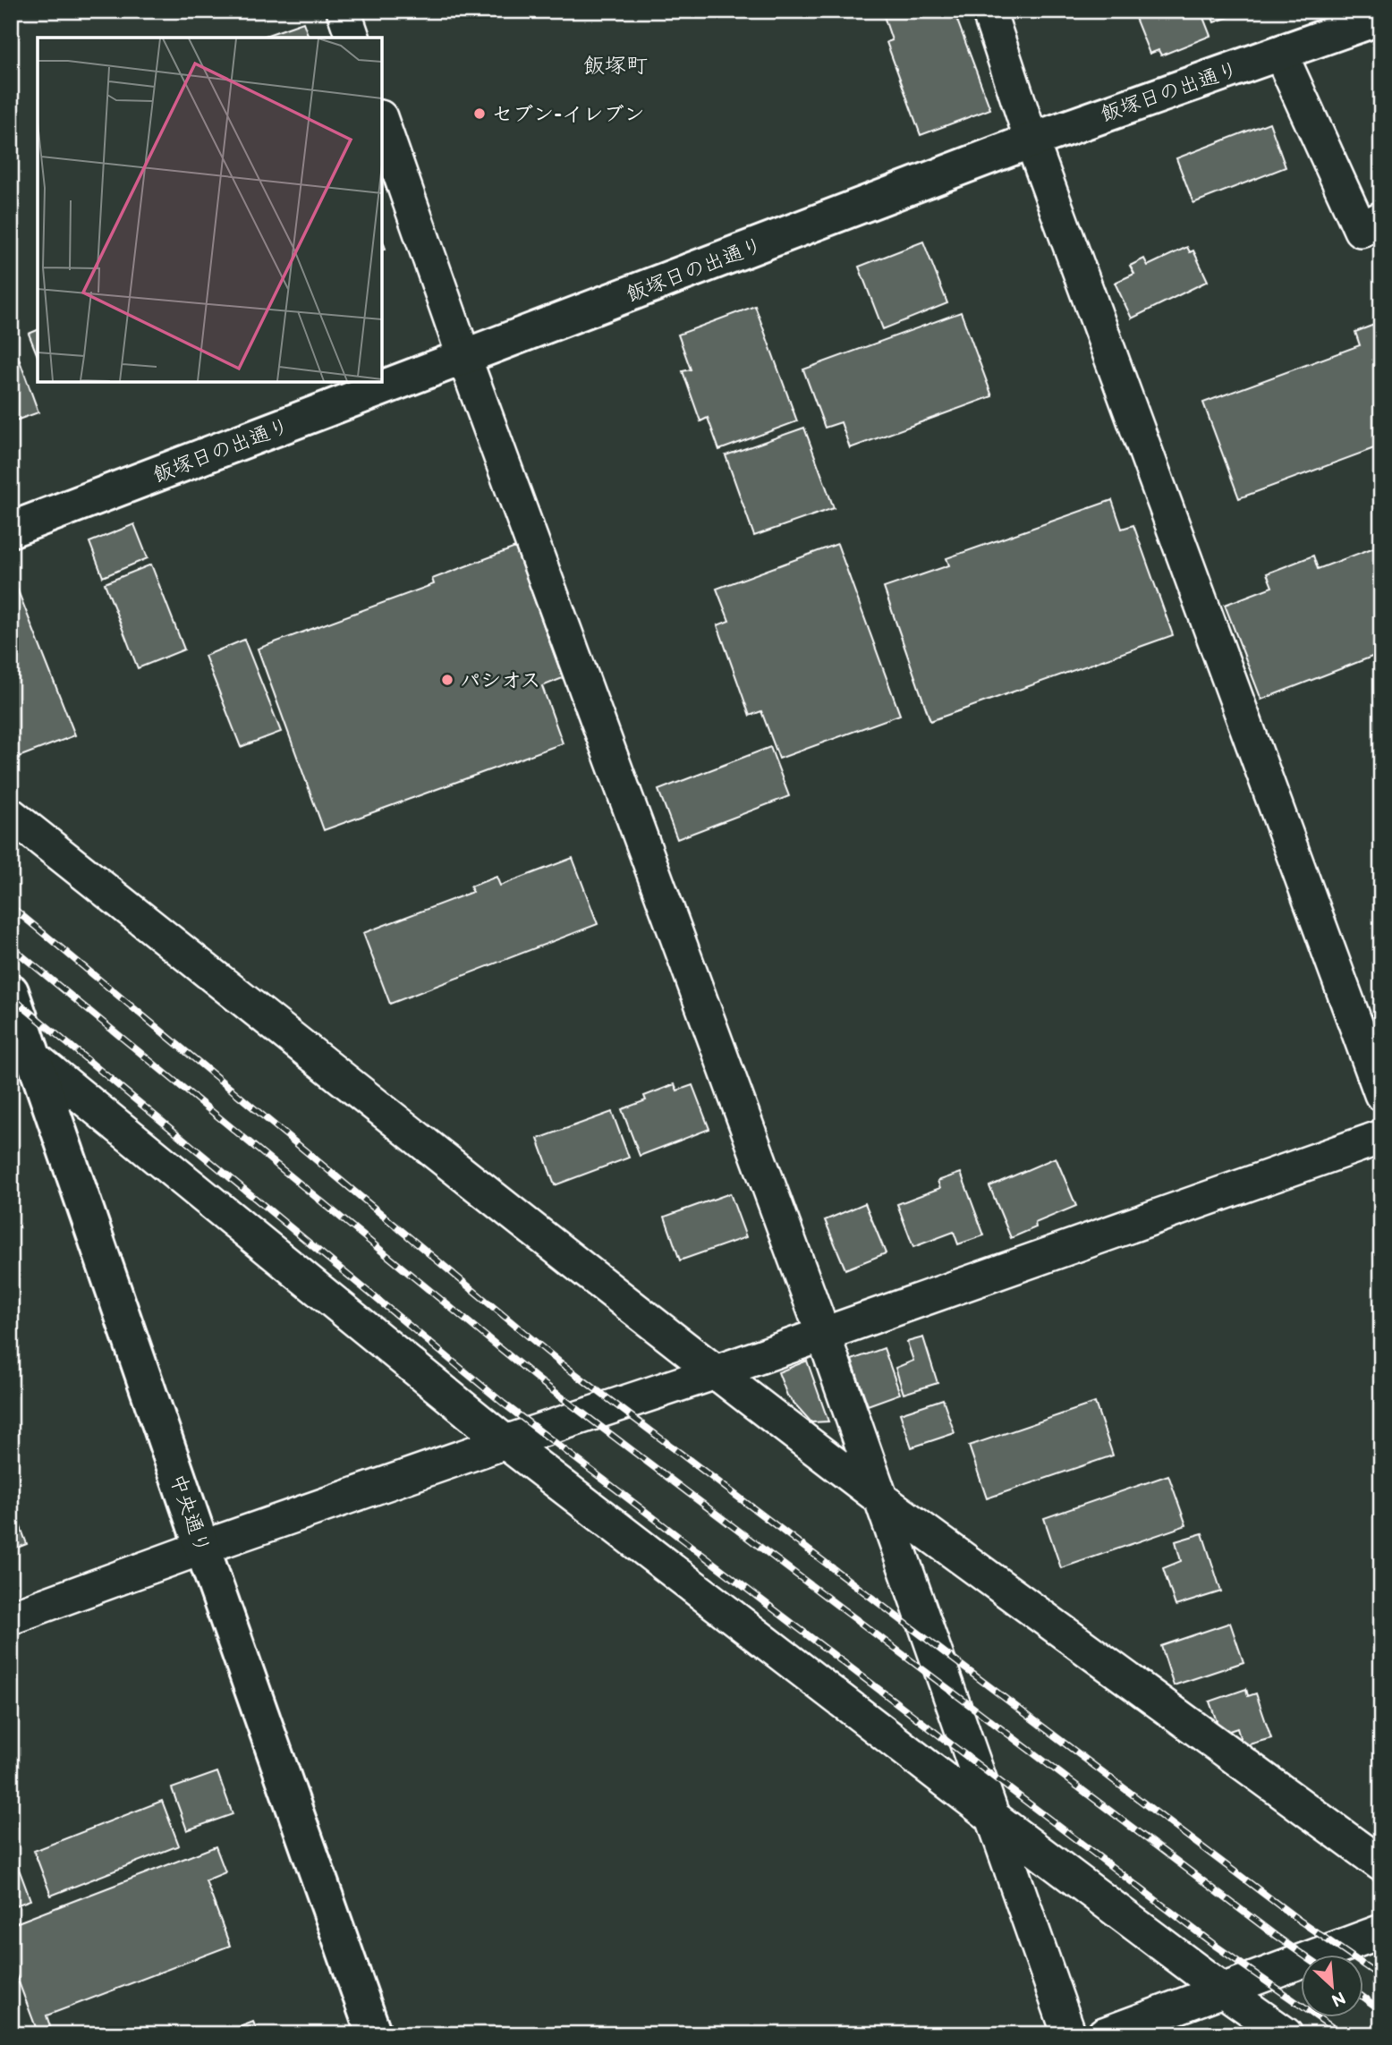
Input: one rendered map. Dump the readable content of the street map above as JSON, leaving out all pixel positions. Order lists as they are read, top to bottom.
{
  "streets": {
    "street": ["飯塚日の出通り", "中央通り"]
  },
  "districts": ["飯塚町"],
  "places": ["セブン-イレブン", "パシオス"],
  "north": "bottom right"
}
